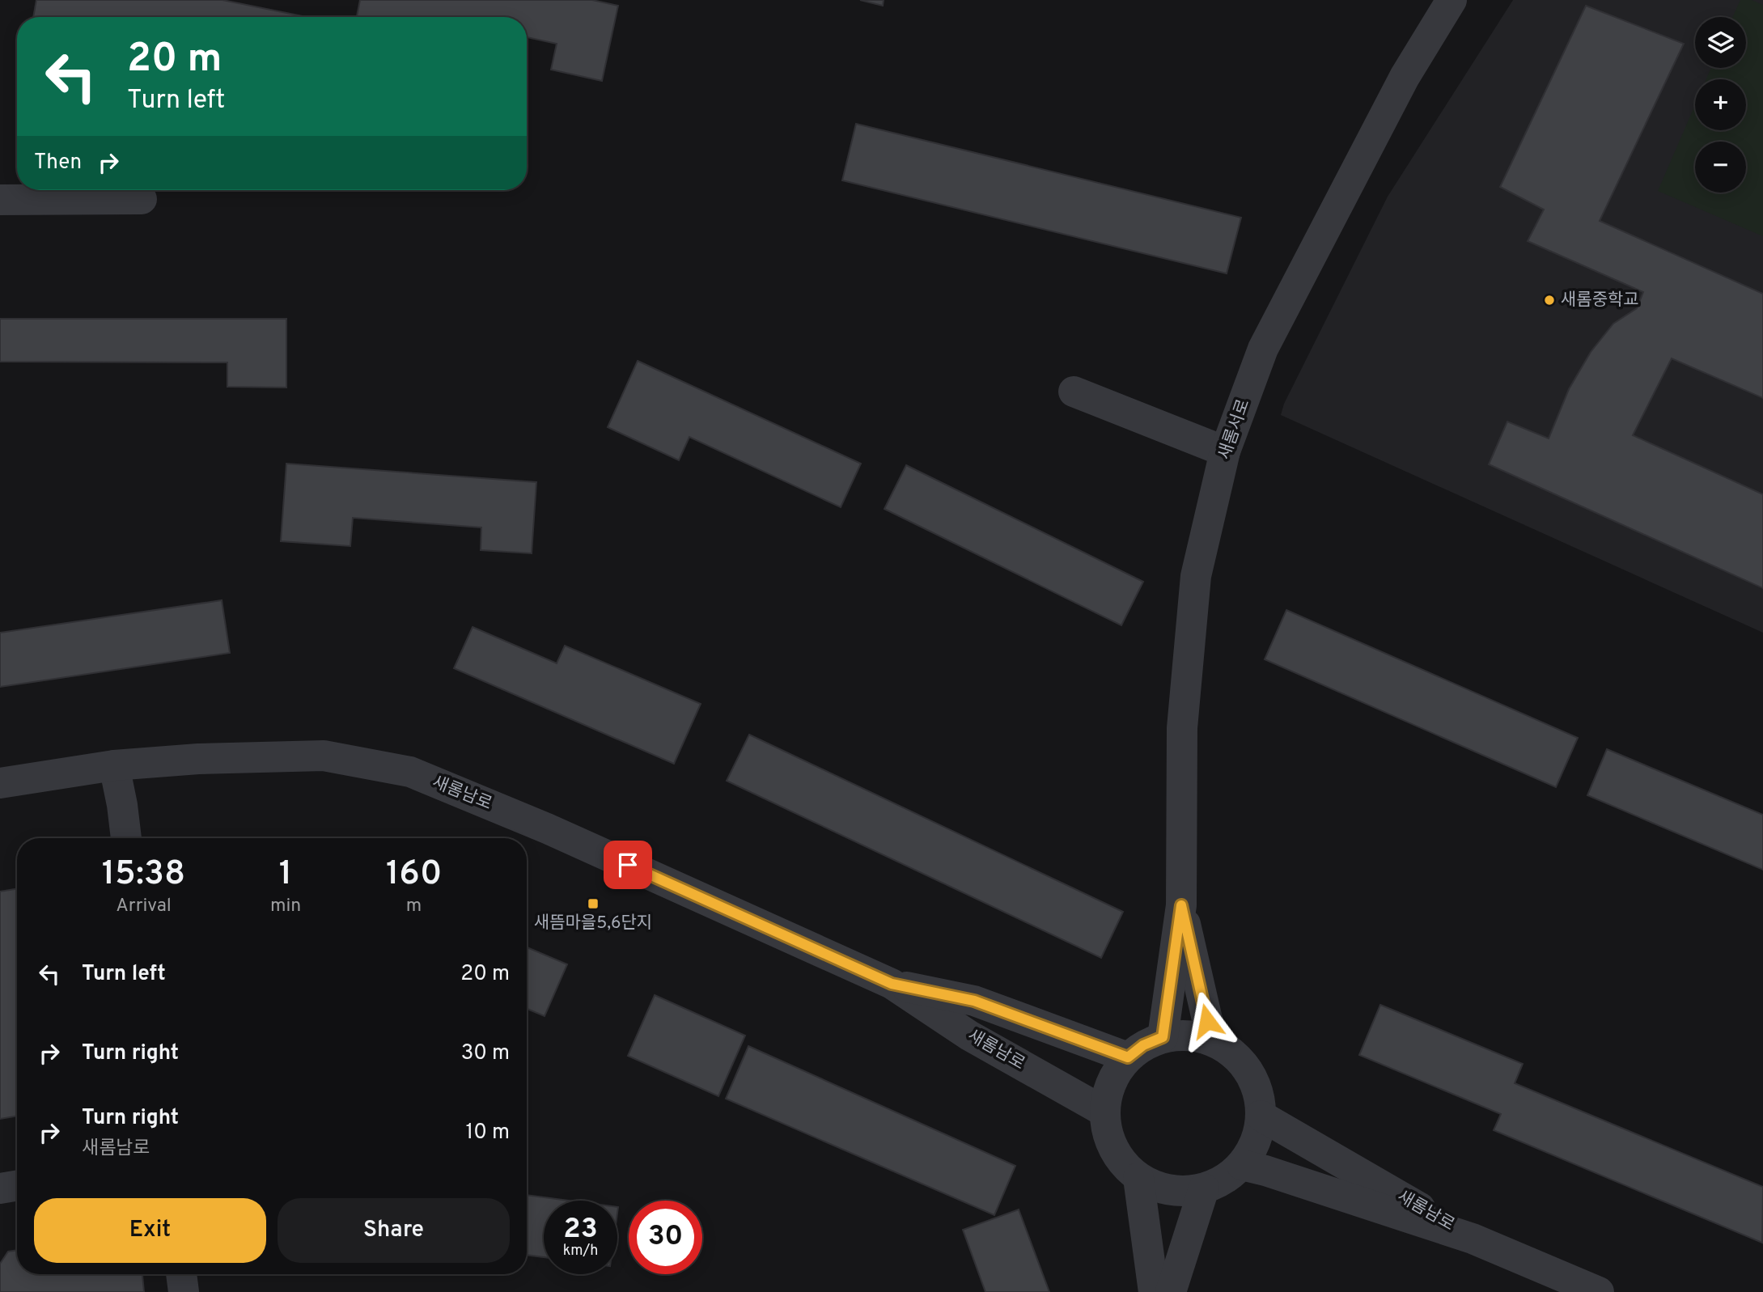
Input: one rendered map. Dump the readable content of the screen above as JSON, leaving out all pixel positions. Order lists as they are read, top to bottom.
{
  "streets": {
    "street": ["새롬서로", "새롬남로"]
  },
  "places": {
    "other": ["새롬중학교"],
    "transit": ["새뜸마을5,6단지"]
  },
  "page": {
    "map_buttons": ["+", "−"],
    "turn": ["20 m", "Turn left"],
    "then": "Then",
    "eta": [
      "15:38",
      "Arrival",
      "1",
      "min",
      "160",
      "m"
    ],
    "list": [
      {
        "name": "Turn left",
        "value": "20 m"
      },
      {
        "name": "Turn right",
        "value": "30 m"
      },
      {
        "name": "Turn right",
        "note": "새롬남로",
        "value": "10 m"
      }
    ],
    "buttons": ["Exit", "Share"],
    "speed": "23 km/h",
    "limit": "30"
  }
}
